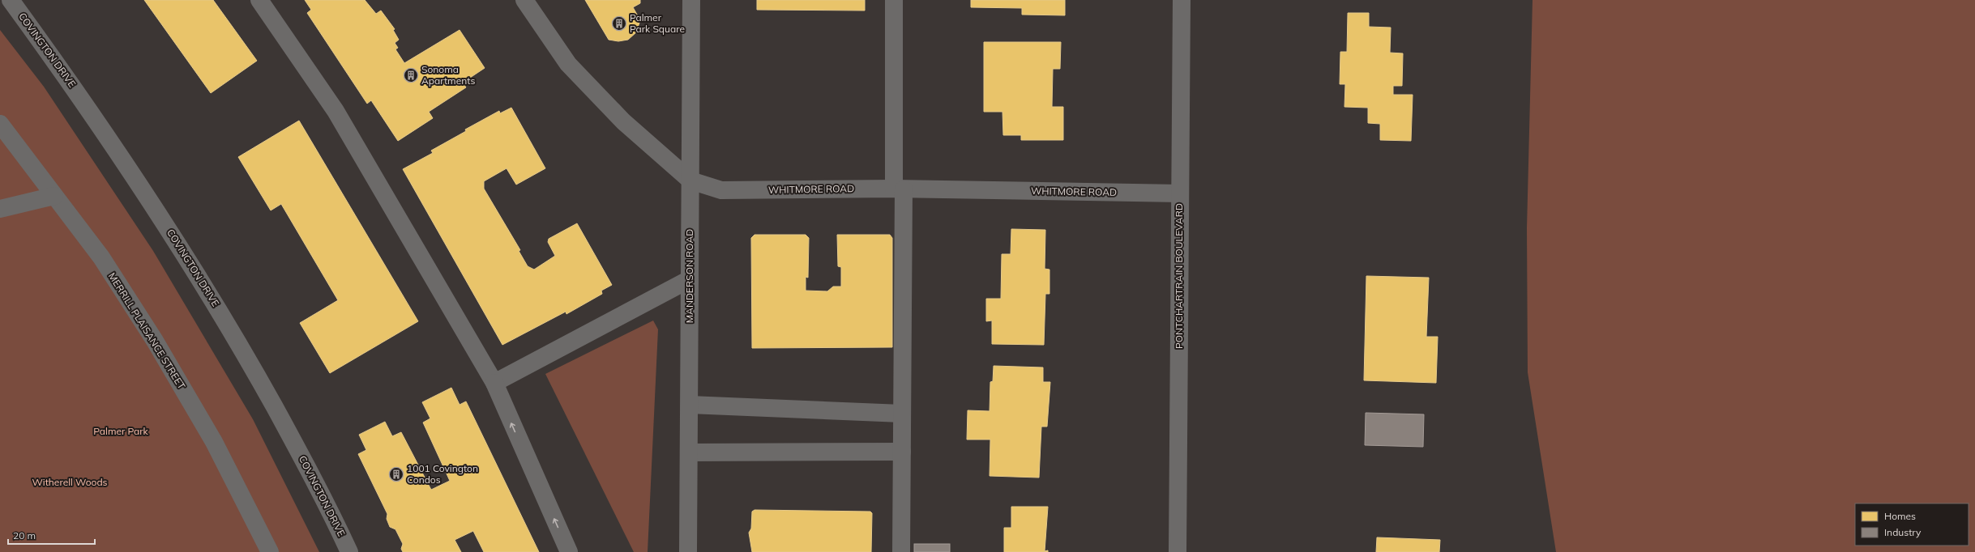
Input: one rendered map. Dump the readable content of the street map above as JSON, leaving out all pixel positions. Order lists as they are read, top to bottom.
{
  "streets": {
    "street": [
      "COVINGTON DRIVE",
      "WHITMORE ROAD",
      "MANDERSON ROAD",
      "PONTCHARTRAIN BOULEVARD",
      "MERRILL PLAISANCE STREET"
    ]
  },
  "crossings": [
    ["WHITMORE ROAD", "MANDERSON ROAD"],
    ["WHITMORE ROAD", "PONTCHARTRAIN BOULEVARD"]
  ],
  "parks": ["Palmer Park", "Witherell Woods"],
  "places": {
    "building": ["Palmer Park Square", "Sonoma Apartments", "1001 Covington Condos"]
  },
  "legend": ["Homes", "Industry"],
  "scale_bar": "20 m"
}
